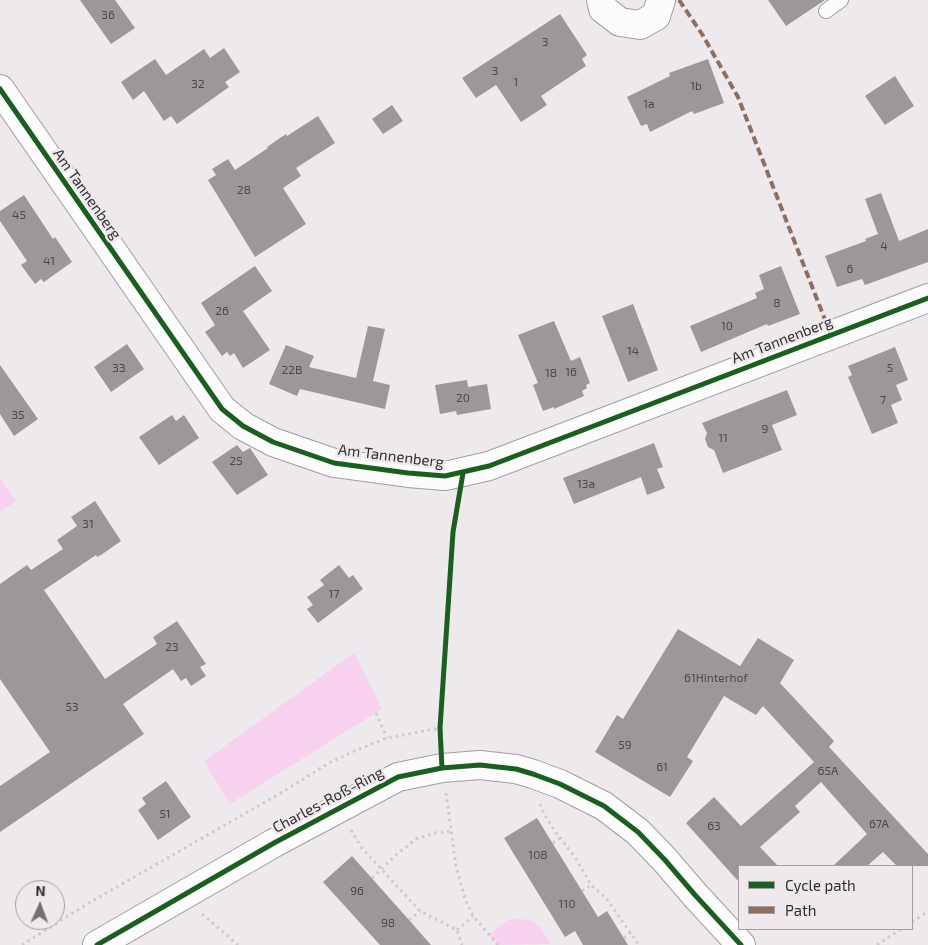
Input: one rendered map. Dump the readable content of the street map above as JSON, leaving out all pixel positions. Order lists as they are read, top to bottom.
{
  "streets": {
    "street": ["Am Tannenberg", "Charles-Roß-Ring"]
  },
  "house_numbers": [
    "36",
    "3",
    "3",
    "1",
    "32",
    "1b",
    "1a",
    "28",
    "45",
    "4",
    "41",
    "6",
    "8",
    "26",
    "10",
    "14",
    "33",
    "5",
    "22B",
    "16",
    "18",
    "20",
    "7",
    "35",
    "9",
    "11",
    "25",
    "13a",
    "31",
    "17",
    "23",
    "61Hinterhof",
    "53",
    "59",
    "61",
    "65A",
    "51",
    "67A",
    "63",
    "108",
    "96",
    "110",
    "98"
  ],
  "legend": ["Cycle path", "Path"],
  "north": "top"
}
